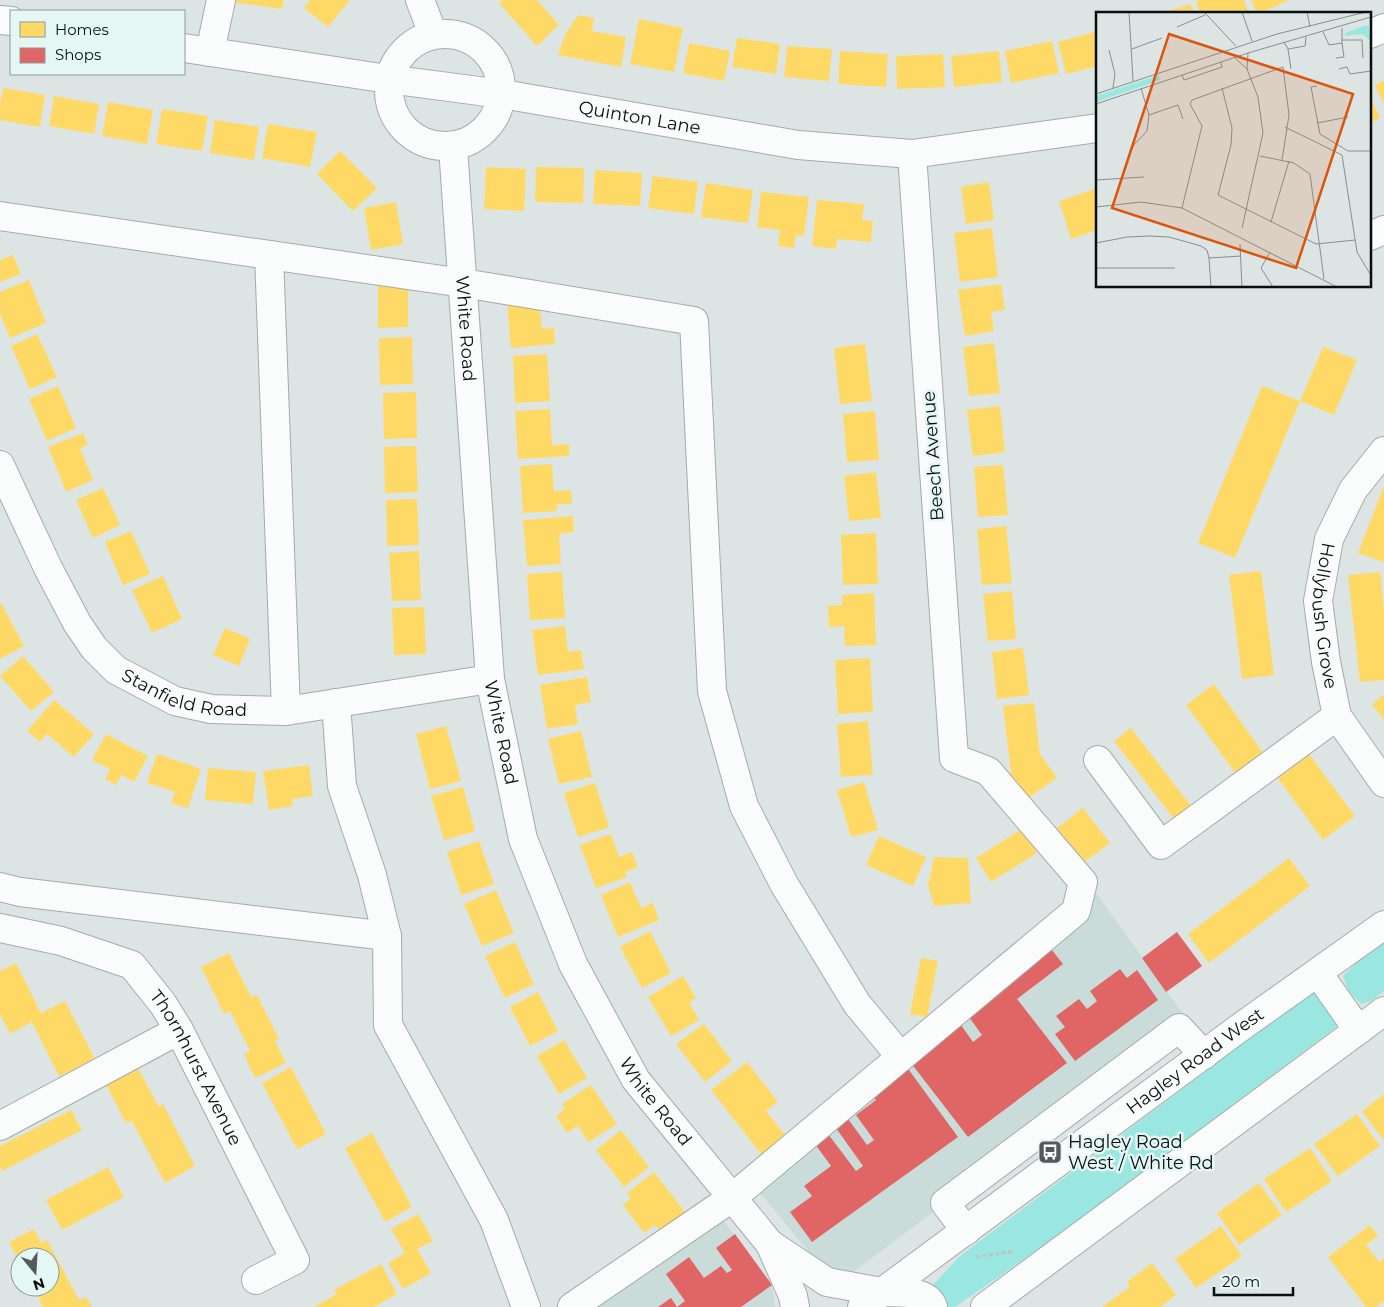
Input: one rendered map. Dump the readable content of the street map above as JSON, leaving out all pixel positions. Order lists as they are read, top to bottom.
{
  "streets": {
    "main road": [
      "Quinton Lane",
      "White Road",
      "Beech Avenue",
      "Hollybush Grove",
      "Stanfield Road",
      "Hagley Road West",
      "Thornhurst Avenue"
    ]
  },
  "crossings": [
    ["Quinton Lane", "Beech Avenue"],
    ["White Road", "Stanfield Road"],
    ["White Road", "Hagley Road West"]
  ],
  "places": {
    "bus stop": ["Hagley Road West / White Rd"]
  },
  "legend": ["Homes", "Shops"],
  "scale_bar": "20 m",
  "north": "bottom"
}
